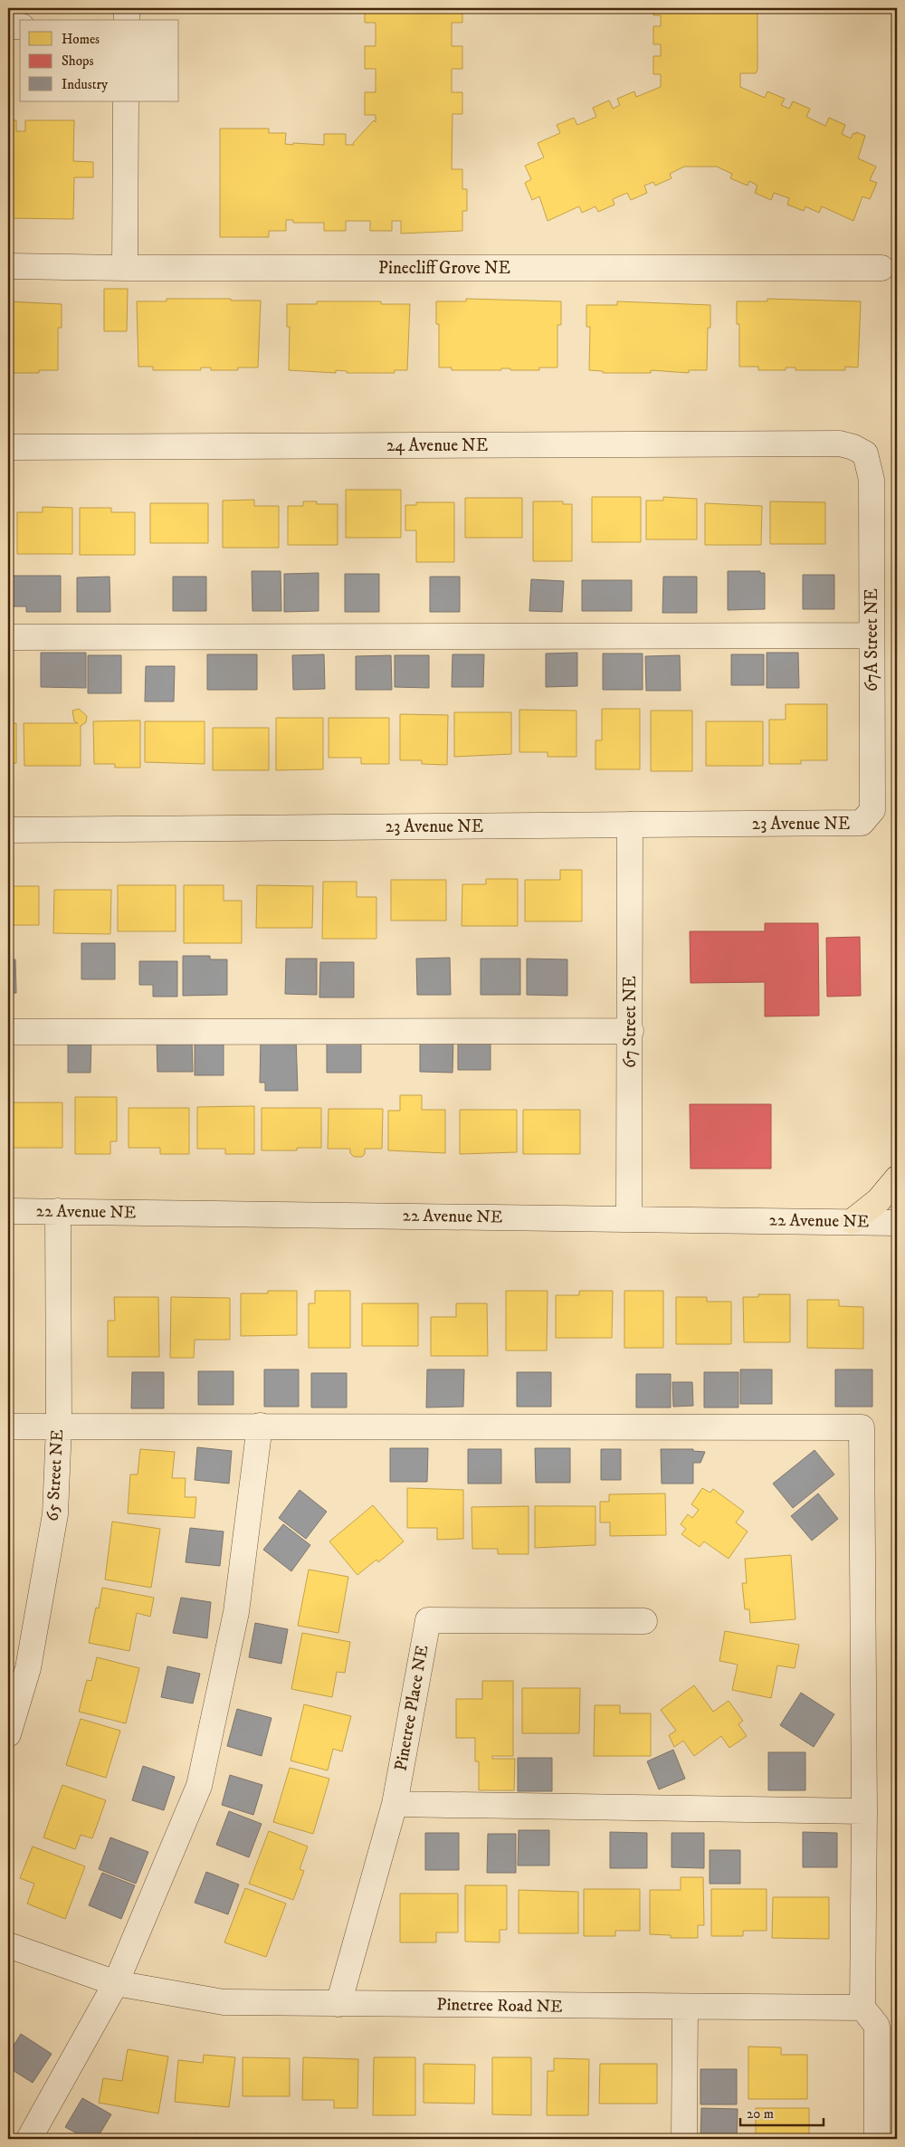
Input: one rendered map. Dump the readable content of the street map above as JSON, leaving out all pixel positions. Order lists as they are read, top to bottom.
{
  "streets": {
    "street": [
      "Pinecliff Grove NE",
      "24 Avenue NE",
      "67A Street NE",
      "23 Avenue NE",
      "67 Street NE",
      "22 Avenue NE",
      "65 Street NE",
      "Pinetree Place NE",
      "Pinetree Road NE"
    ]
  },
  "crossings": [
    ["24 Avenue NE", "67A Street NE"],
    ["67A Street NE", "23 Avenue NE"],
    ["23 Avenue NE", "67 Street NE"],
    ["67 Street NE", "22 Avenue NE"],
    ["22 Avenue NE", "65 Street NE"],
    ["Pinetree Place NE", "Pinetree Road NE"]
  ],
  "legend": ["Homes", "Shops", "Industry"],
  "scale_bar": "20 m"
}
